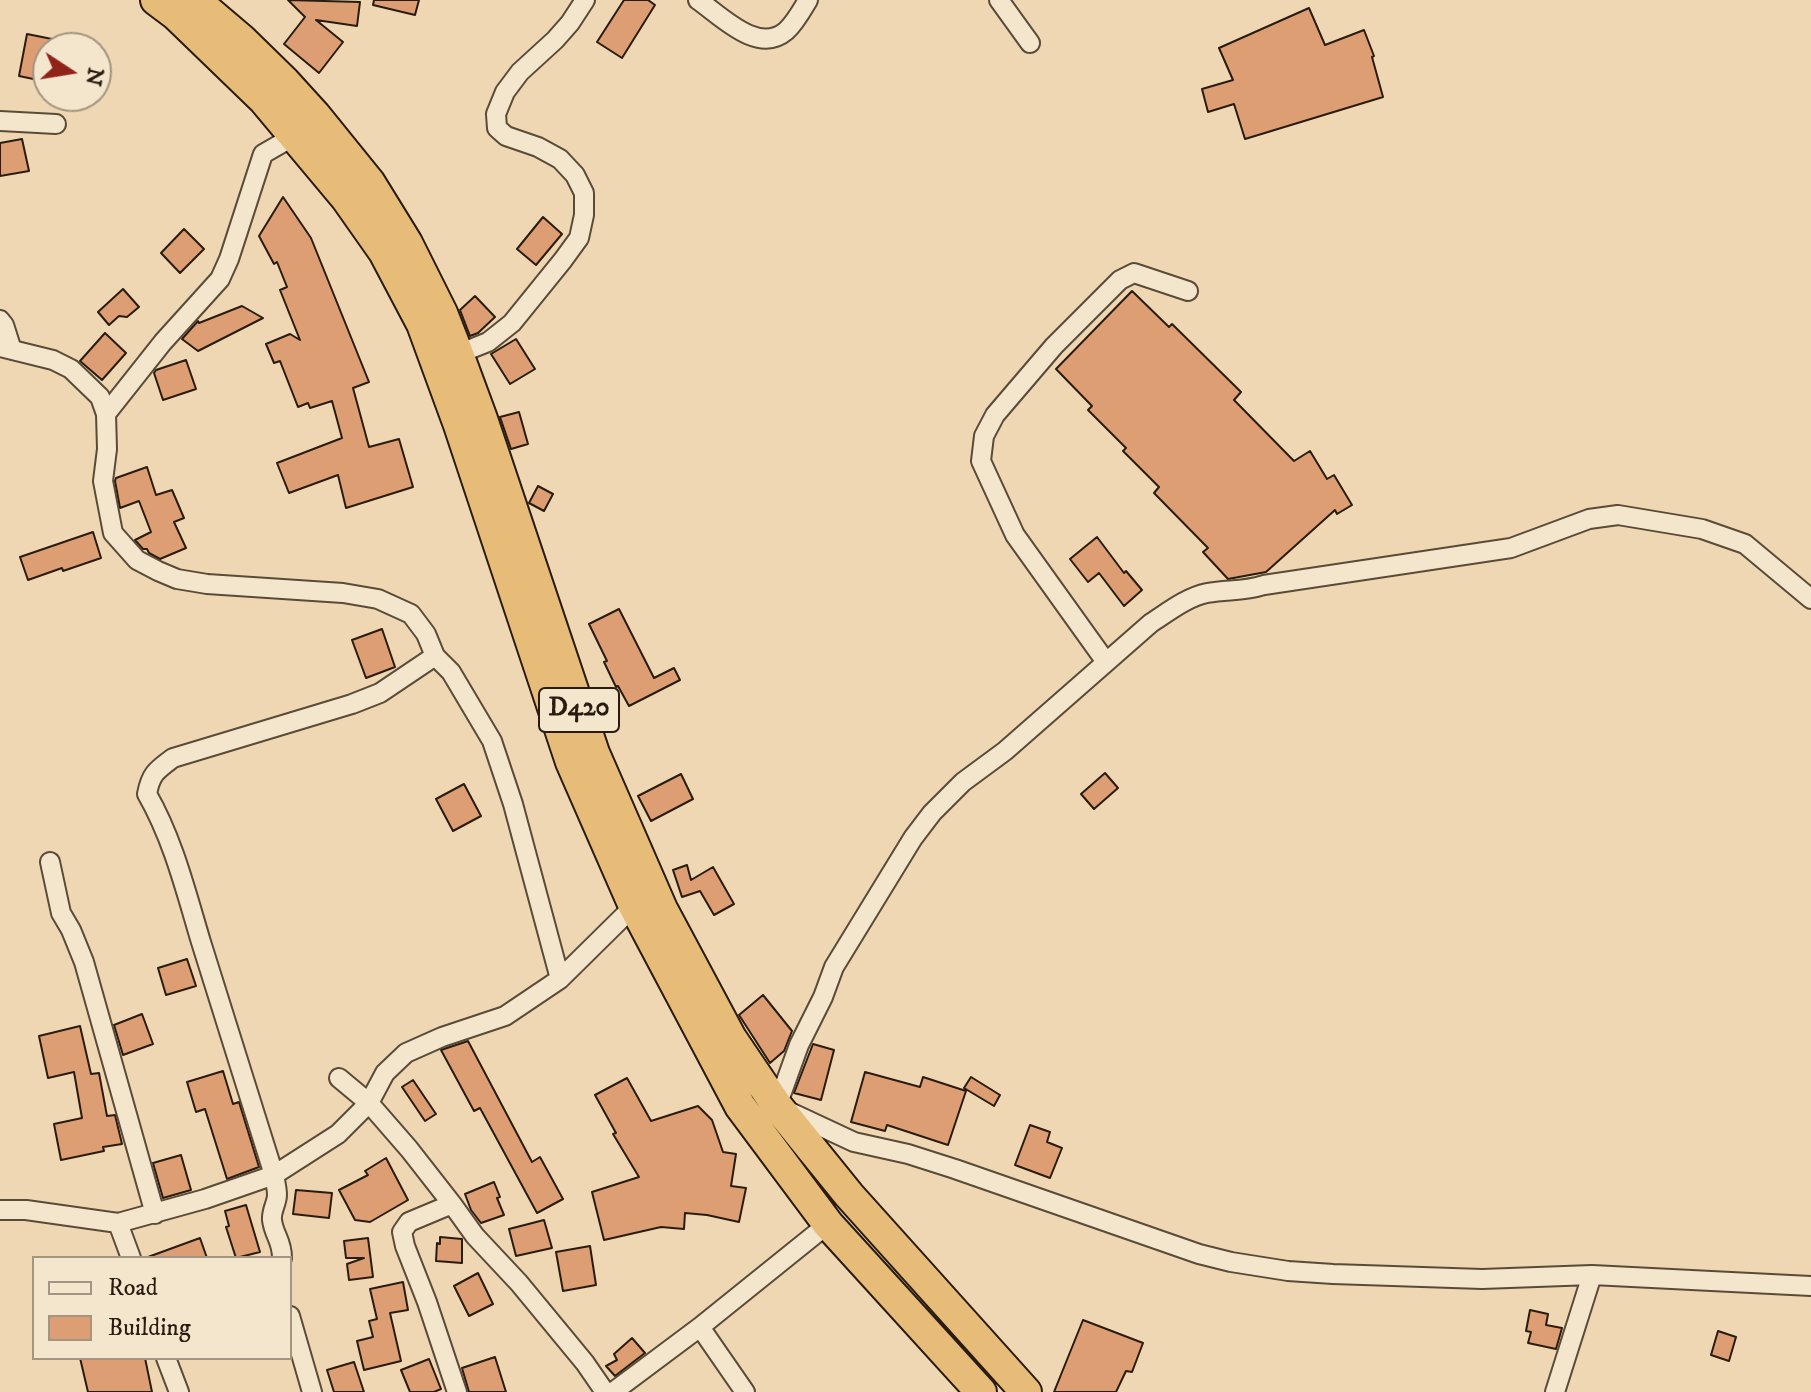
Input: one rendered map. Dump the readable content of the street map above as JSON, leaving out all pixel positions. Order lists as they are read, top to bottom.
{
  "streets": {
    "highway": ["D420"]
  },
  "legend": ["Road", "Building"],
  "north": "right"
}
